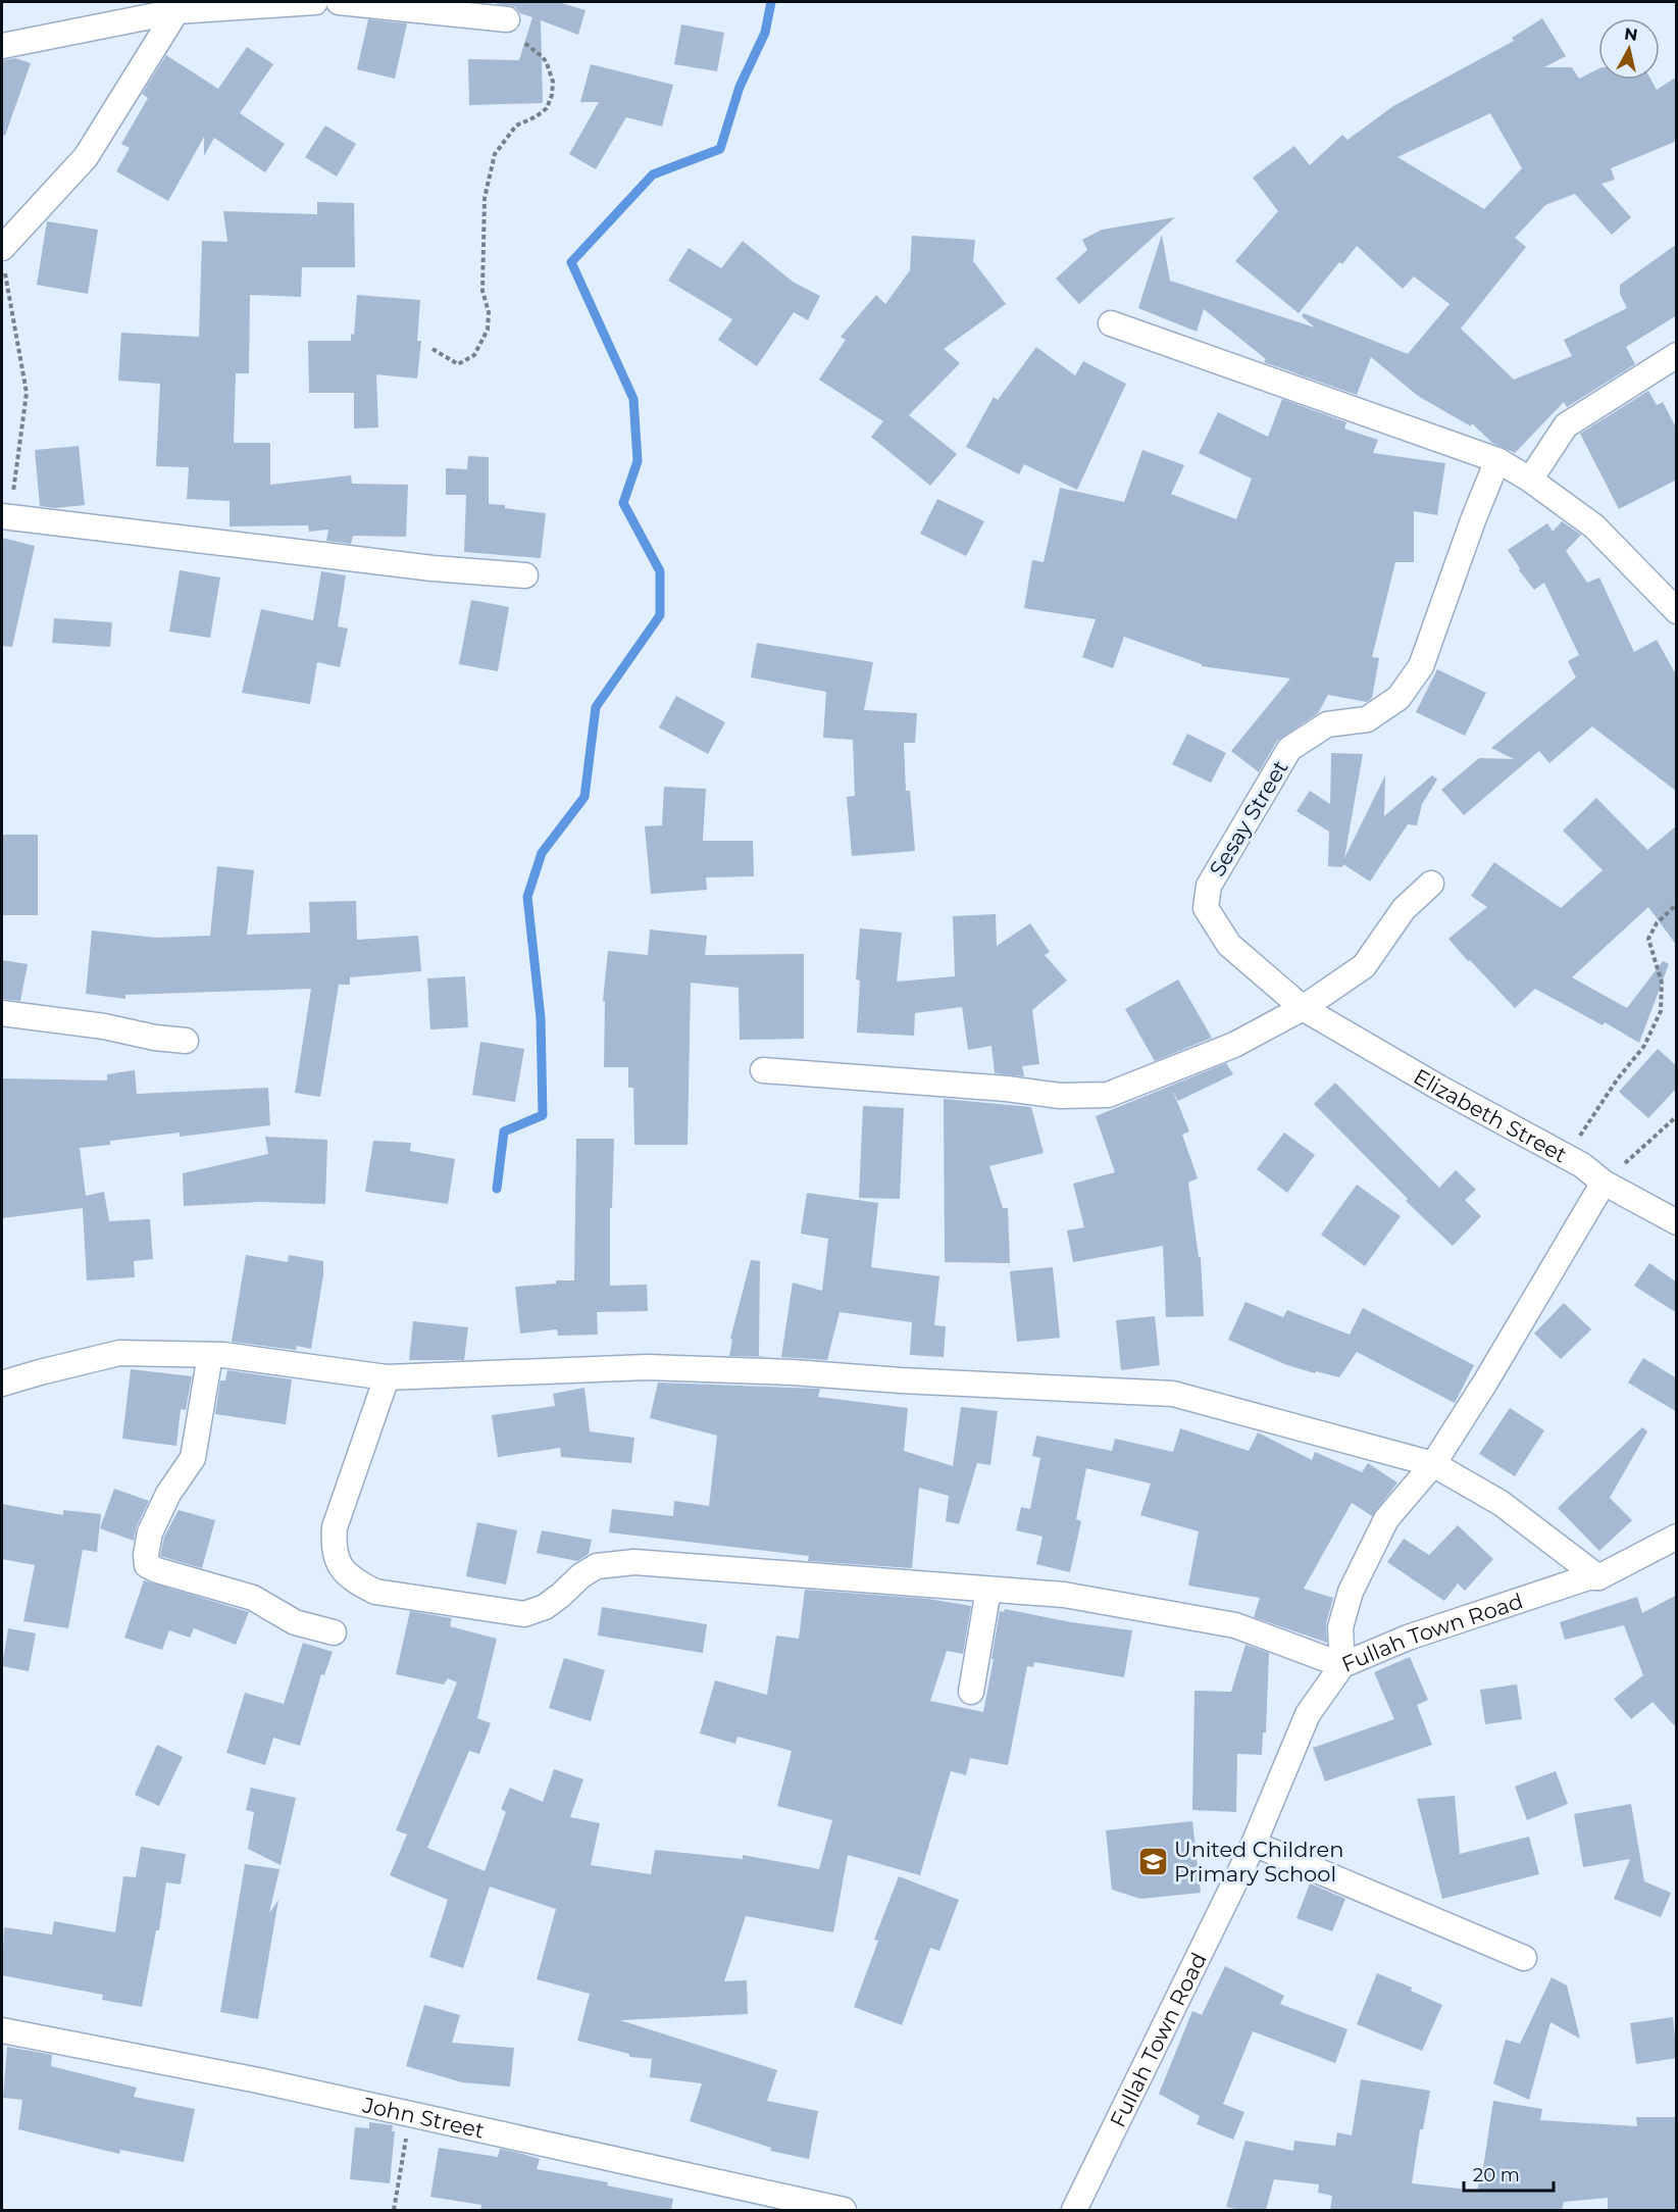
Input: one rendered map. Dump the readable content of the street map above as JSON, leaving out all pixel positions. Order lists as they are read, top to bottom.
{
  "streets": {
    "street": [
      "Sesay Street",
      "Elizabeth Street",
      "Fullah Town Road",
      "John Street"
    ]
  },
  "crossings": [
    ["Sesay Street", "Elizabeth Street"]
  ],
  "places": {
    "school or university": ["United Children Primary School"]
  },
  "scale_bar": "20 m",
  "north": "top"
}
